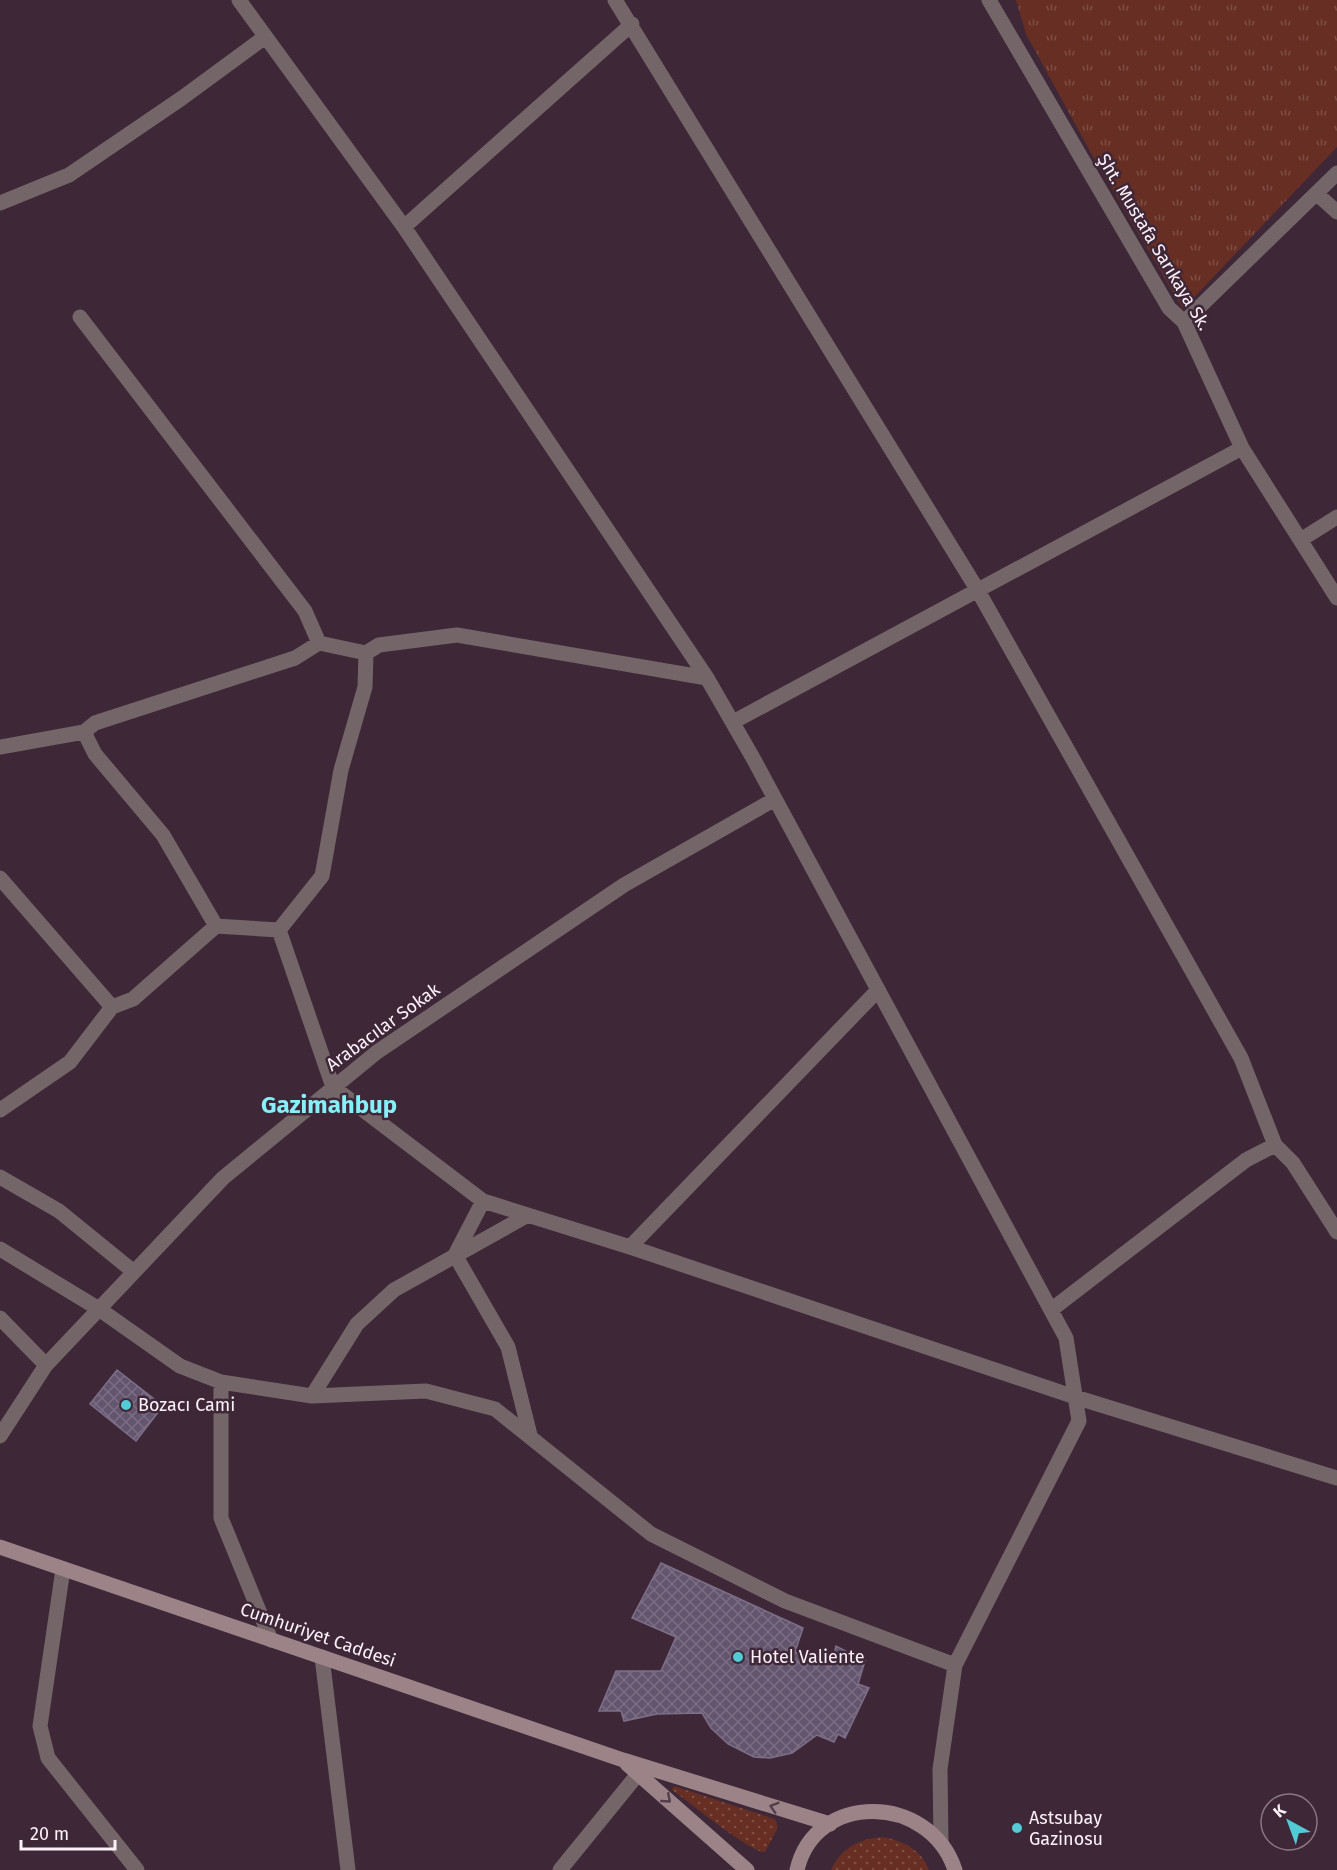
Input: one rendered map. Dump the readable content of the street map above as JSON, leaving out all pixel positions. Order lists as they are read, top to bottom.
{
  "streets": {
    "main road": ["Cumhuriyet Caddesi"],
    "street": ["Şht. Mustafa Sarıkaya Sk.", "Arabacılar Sokak"]
  },
  "districts": ["Gazimahbup"],
  "places": ["Bozacı Cami", "Hotel Valiente", "Astsubay Gazinosu"],
  "scale_bar": "20 m",
  "north": "top left"
}
